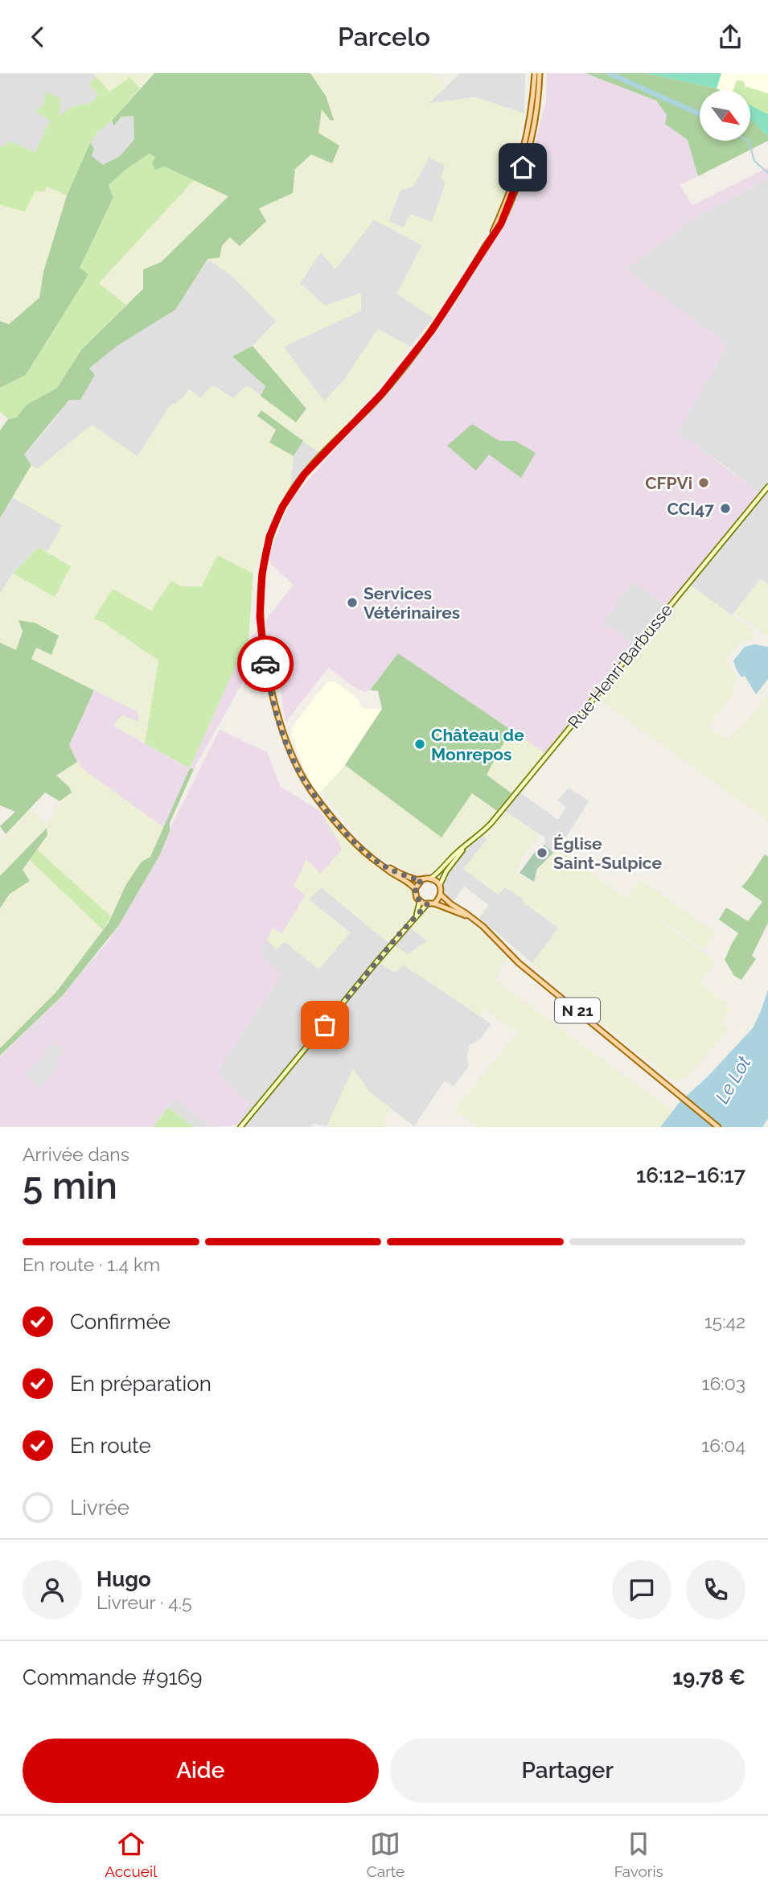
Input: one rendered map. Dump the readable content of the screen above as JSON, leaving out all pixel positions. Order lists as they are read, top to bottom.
{
  "streets": {
    "main road": ["Rue Henri Barbusse", "N 21"]
  },
  "crossings": [
    ["Rue Henri Barbusse", "N 21"]
  ],
  "water": ["Le Lot"],
  "places": [
    "CFPVi",
    "CCI47",
    "Services Vétérinaires",
    "Château de Monrepos",
    "Église Saint-Sulpice"
  ],
  "north": "bottom right",
  "page": {
    "header": "Parcelo",
    "heading": ["5 min", "Arrivée dans", "16:12–16:17"],
    "panel": [
      "Hugo",
      "Livreur · 4.5",
      "Commande #9169",
      "19.78 €"
    ],
    "bar": "En route · 1.4 km",
    "list": [
      ["Confirmée", "15:42"],
      ["En préparation", "16:03"],
      ["En route", "16:04"],
      "Livrée"
    ],
    "buttons": ["Aide", "Partager"],
    "tabs": ["Accueil", "Carte", "Favoris"]
  }
}
